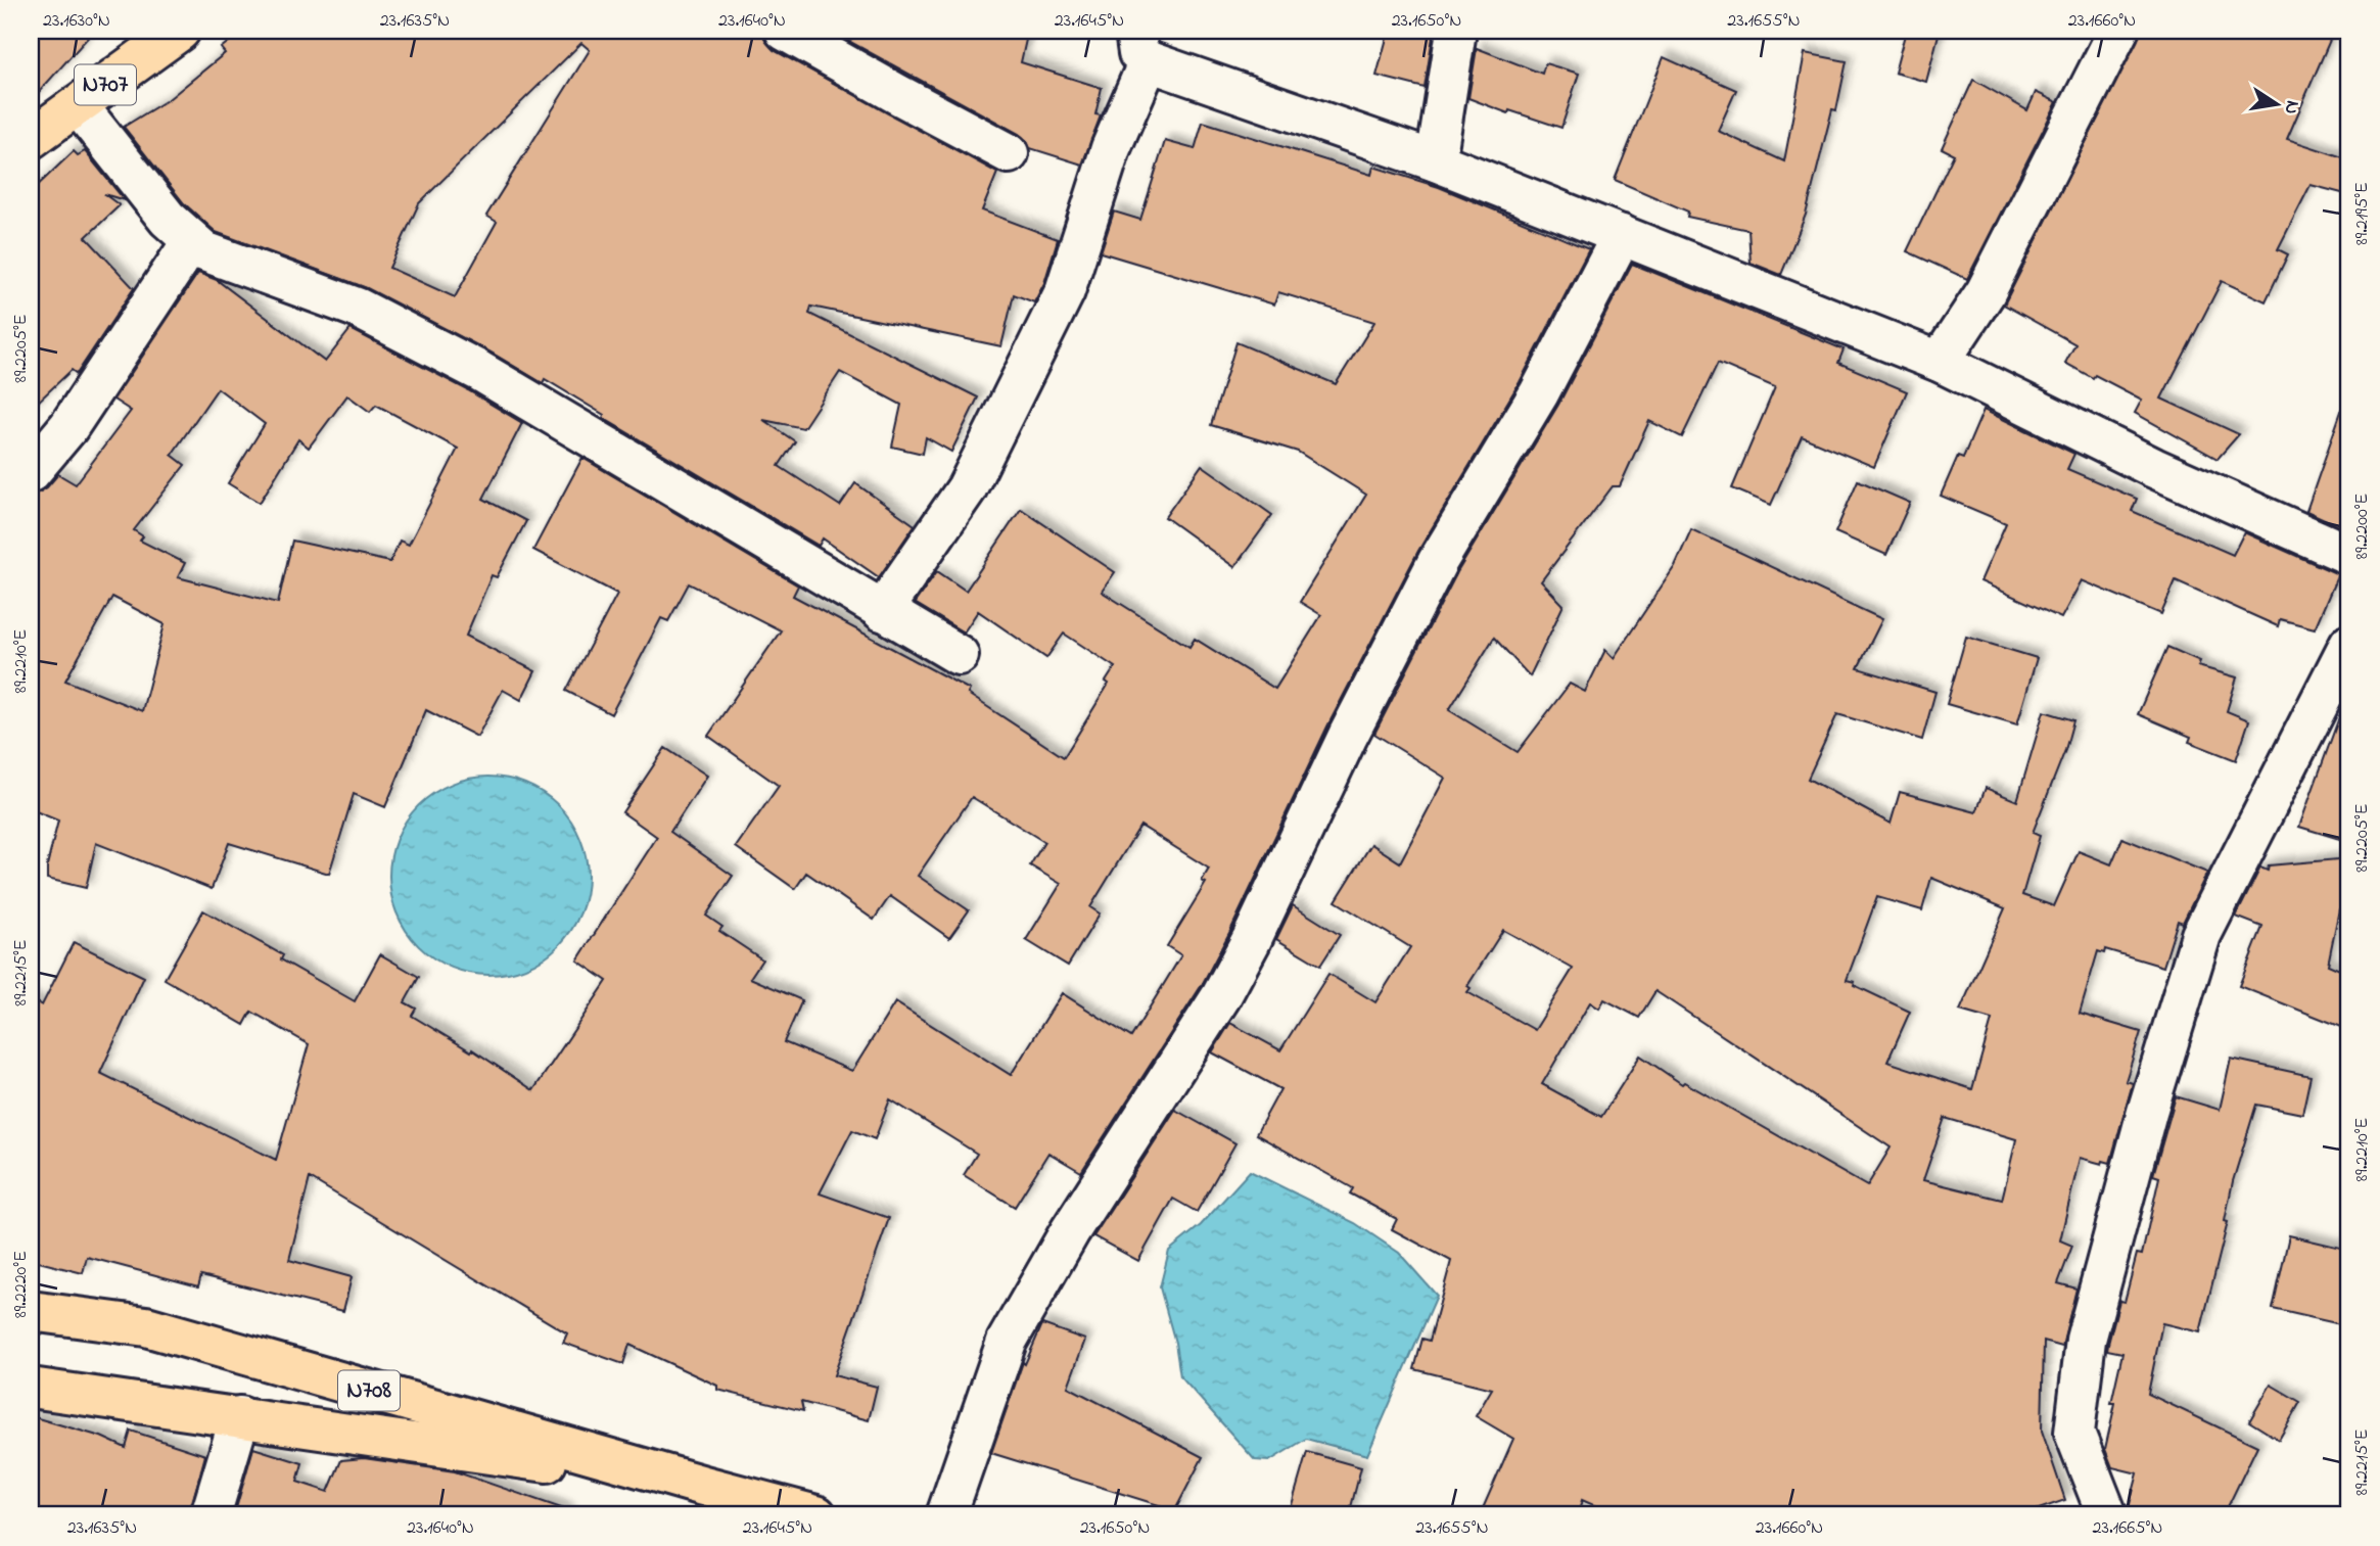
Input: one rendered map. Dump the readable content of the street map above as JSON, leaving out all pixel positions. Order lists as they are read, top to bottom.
{
  "streets": {
    "highway": ["N707", "N708"]
  },
  "north": "right",
  "coordinates": [
    "23.1630°N",
    "23.1635°N",
    "23.1640°N",
    "23.1645°N",
    "23.1650°N",
    "23.1655°N",
    "23.1660°N",
    "89.2195°E",
    "89.2205°E",
    "89.2200°E",
    "89.2210°E",
    "89.2215°E",
    "89.2220°E",
    "23.1665°N"
  ]
}
